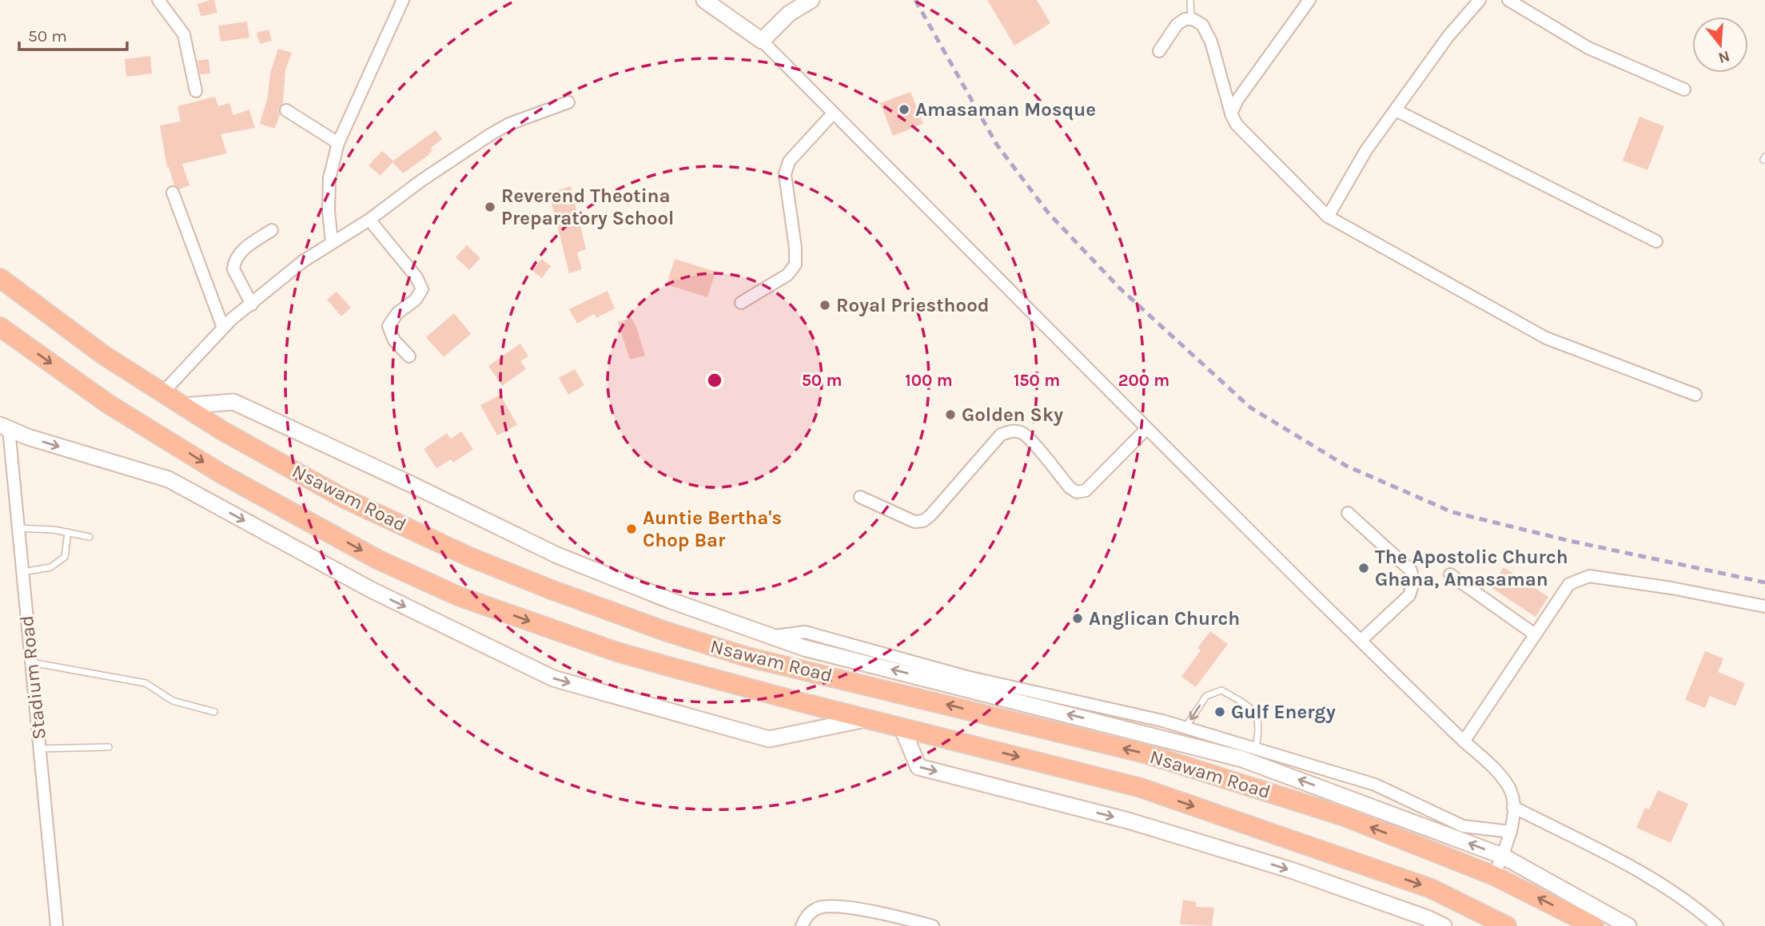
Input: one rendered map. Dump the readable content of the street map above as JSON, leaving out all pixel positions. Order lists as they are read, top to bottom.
{
  "streets": {
    "highway": ["Nsawam Road"],
    "street": ["Stadium Road"]
  },
  "places": [
    "Amasaman Mosque",
    "Reverend Theotina Preparatory School",
    "Royal Priesthood",
    "Golden Sky",
    "Auntie Bertha's Chop Bar",
    "The Apostolic Church Ghana, Amasaman",
    "Anglican Church",
    "Gulf Energy"
  ],
  "scale_bar": "50 m",
  "north": "bottom",
  "rings": [
    "50 m",
    "100 m",
    "150 m",
    "200 m"
  ]
}
